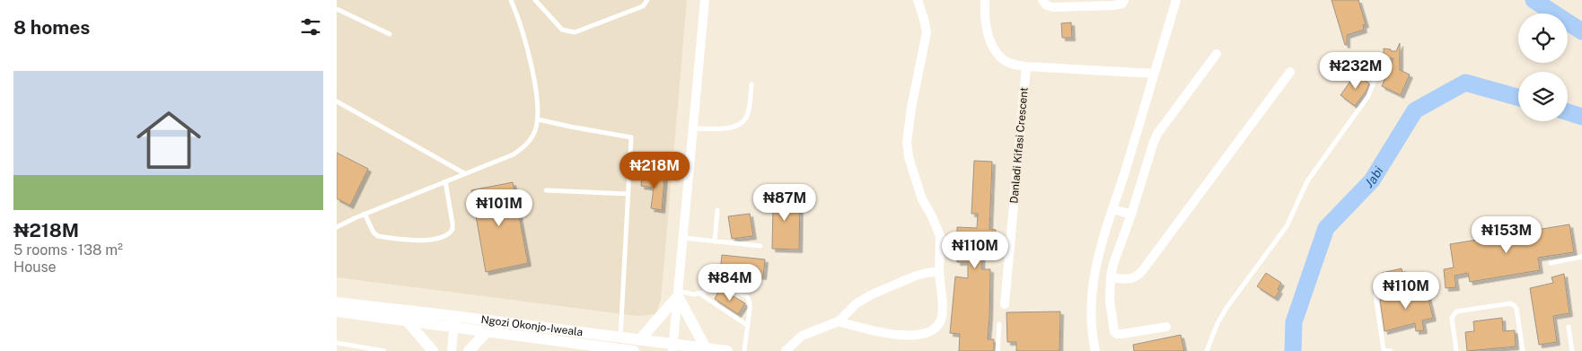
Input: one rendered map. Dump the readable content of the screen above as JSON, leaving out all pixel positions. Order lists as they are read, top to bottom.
{
  "streets": {
    "street": ["Danladi Kifasi Crescent", "Ngozi Okonjo-Iweala"]
  },
  "water": ["Jabi"],
  "page": {
    "heading": "8 homes",
    "price": [
      "₦232M",
      "₦218M",
      "₦87M",
      "₦101M",
      "₦153M",
      "₦110M",
      "₦84M",
      "₦110M"
    ],
    "list": [
      {
        "name": "₦218M",
        "note": "5 rooms · 138 m² · House"
      }
    ]
  }
}
